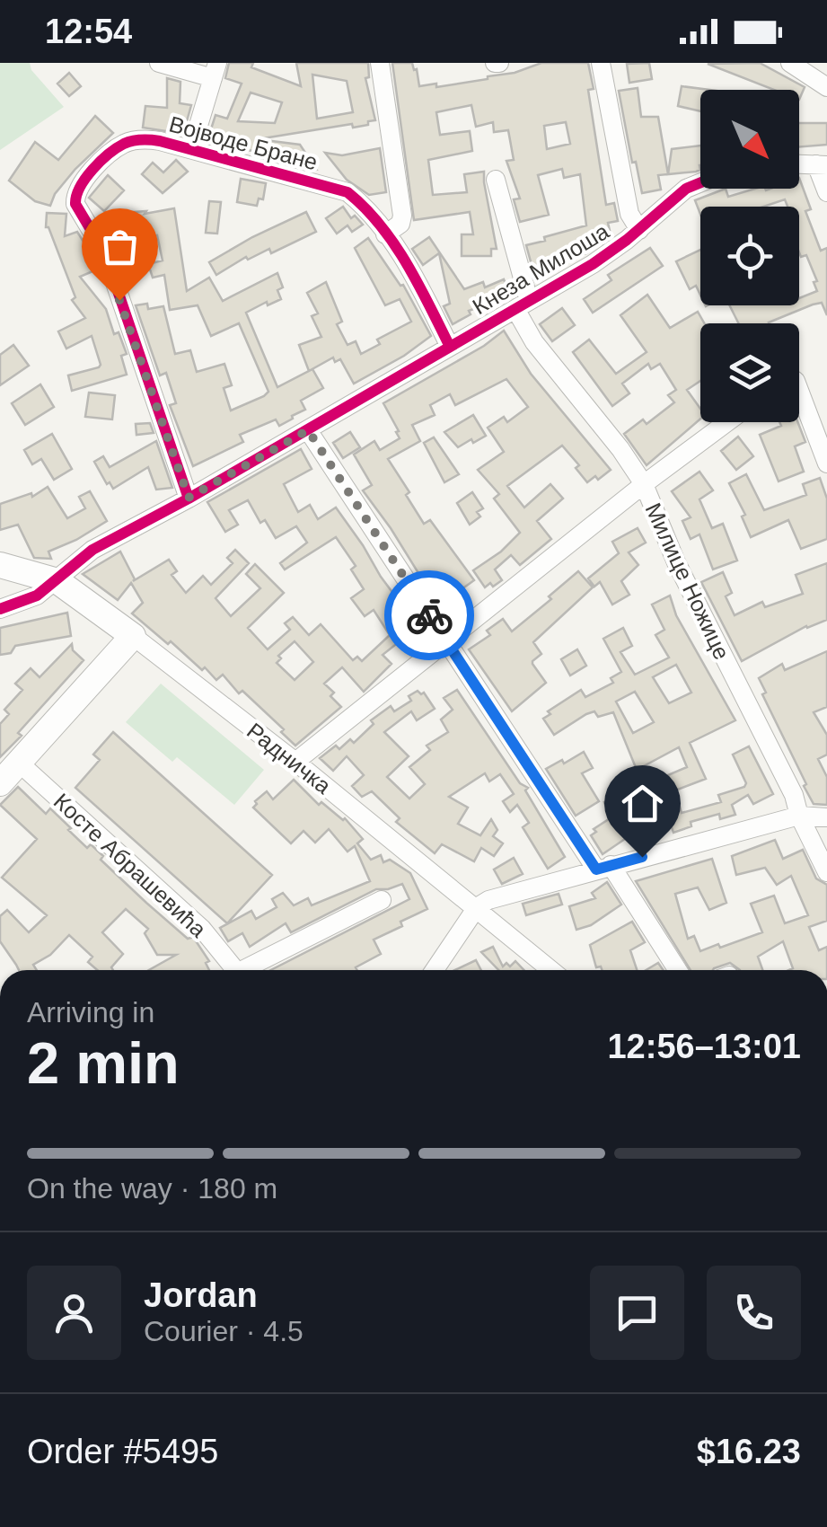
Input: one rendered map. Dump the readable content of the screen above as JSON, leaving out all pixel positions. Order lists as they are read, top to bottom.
{
  "streets": {
    "main road": ["Радничка"],
    "street": [
      "Војводе Бране",
      "Кнеза Милоша",
      "Милице Ножице",
      "Косте Абрашевића"
    ]
  },
  "crossings": [
    ["Војводе Бране", "Кнеза Милоша"],
    ["Кнеза Милоша", "Милице Ножице"],
    ["Кнеза Милоша", "Радничка"]
  ],
  "north": "bottom right",
  "page": {
    "status": "12:54",
    "heading": ["2 min", "Arriving in", "12:56–13:01"],
    "panel": [
      "Jordan",
      "Courier · 4.5",
      "Order #5495",
      "$16.23"
    ],
    "bar": "On the way · 180 m"
  }
}
